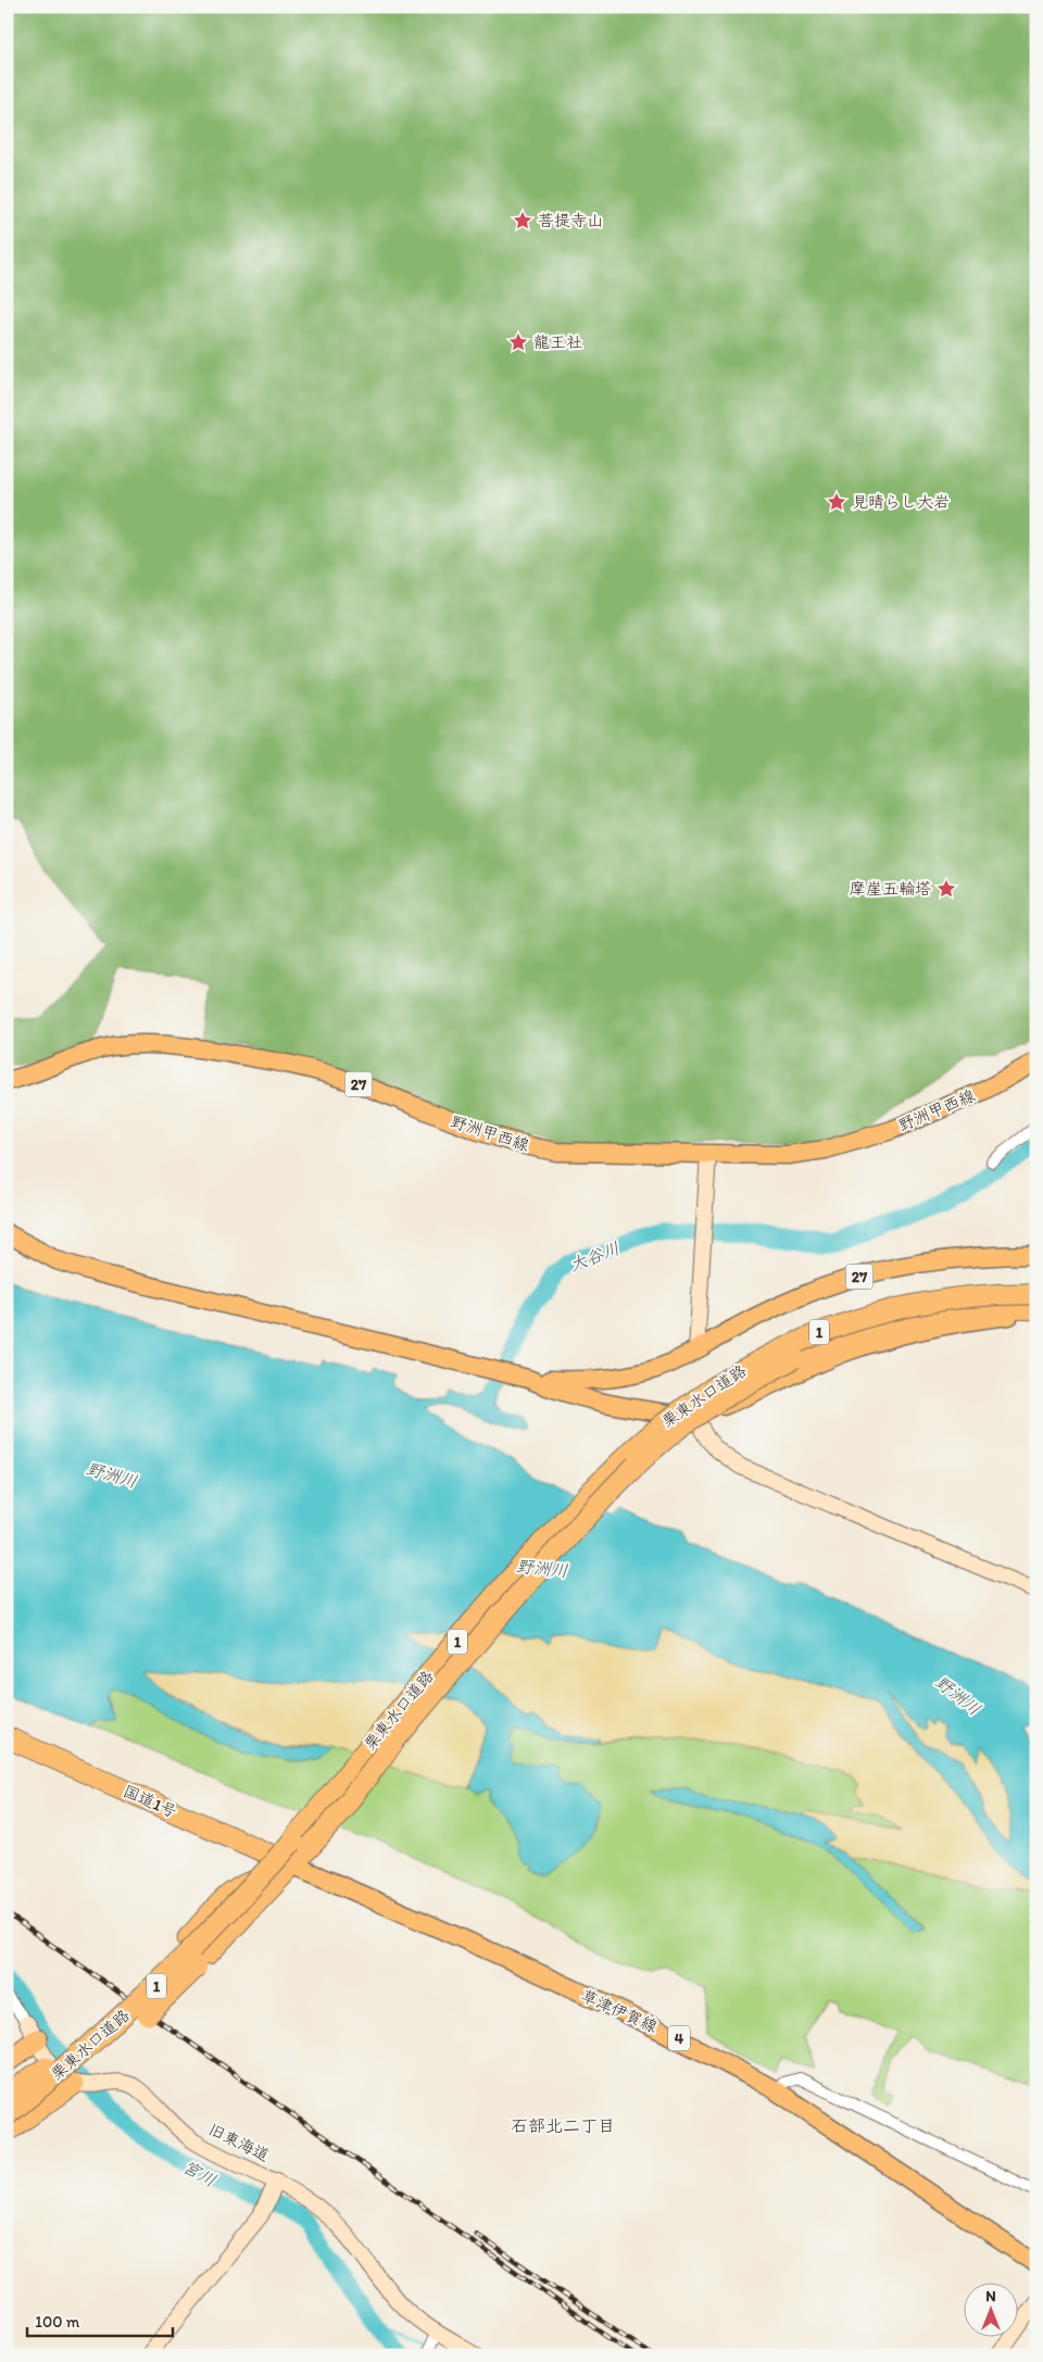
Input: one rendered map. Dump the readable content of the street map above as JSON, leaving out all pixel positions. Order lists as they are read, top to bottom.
{
  "streets": {
    "highway": ["1", "栗東水口道路", "国道1号"],
    "main road": [
      "27",
      "野洲甲西線",
      "草津伊賀線",
      "4"
    ],
    "street": ["旧東海道"]
  },
  "crossings": [
    ["1", "栗東水口道路"],
    ["1", "国道1号"],
    ["1", "草津伊賀線"],
    ["栗東水口道路", "国道1号"],
    ["栗東水口道路", "草津伊賀線"],
    ["国道1号", "草津伊賀線"]
  ],
  "districts": ["石部北二丁目"],
  "water": ["大谷川", "野洲川", "宮川"],
  "places": {
    "place": [
      "菩提寺山",
      "龍王社",
      "見晴らし大岩",
      "摩崖五輪塔"
    ]
  },
  "scale_bar": "100 m",
  "north": "top"
}
